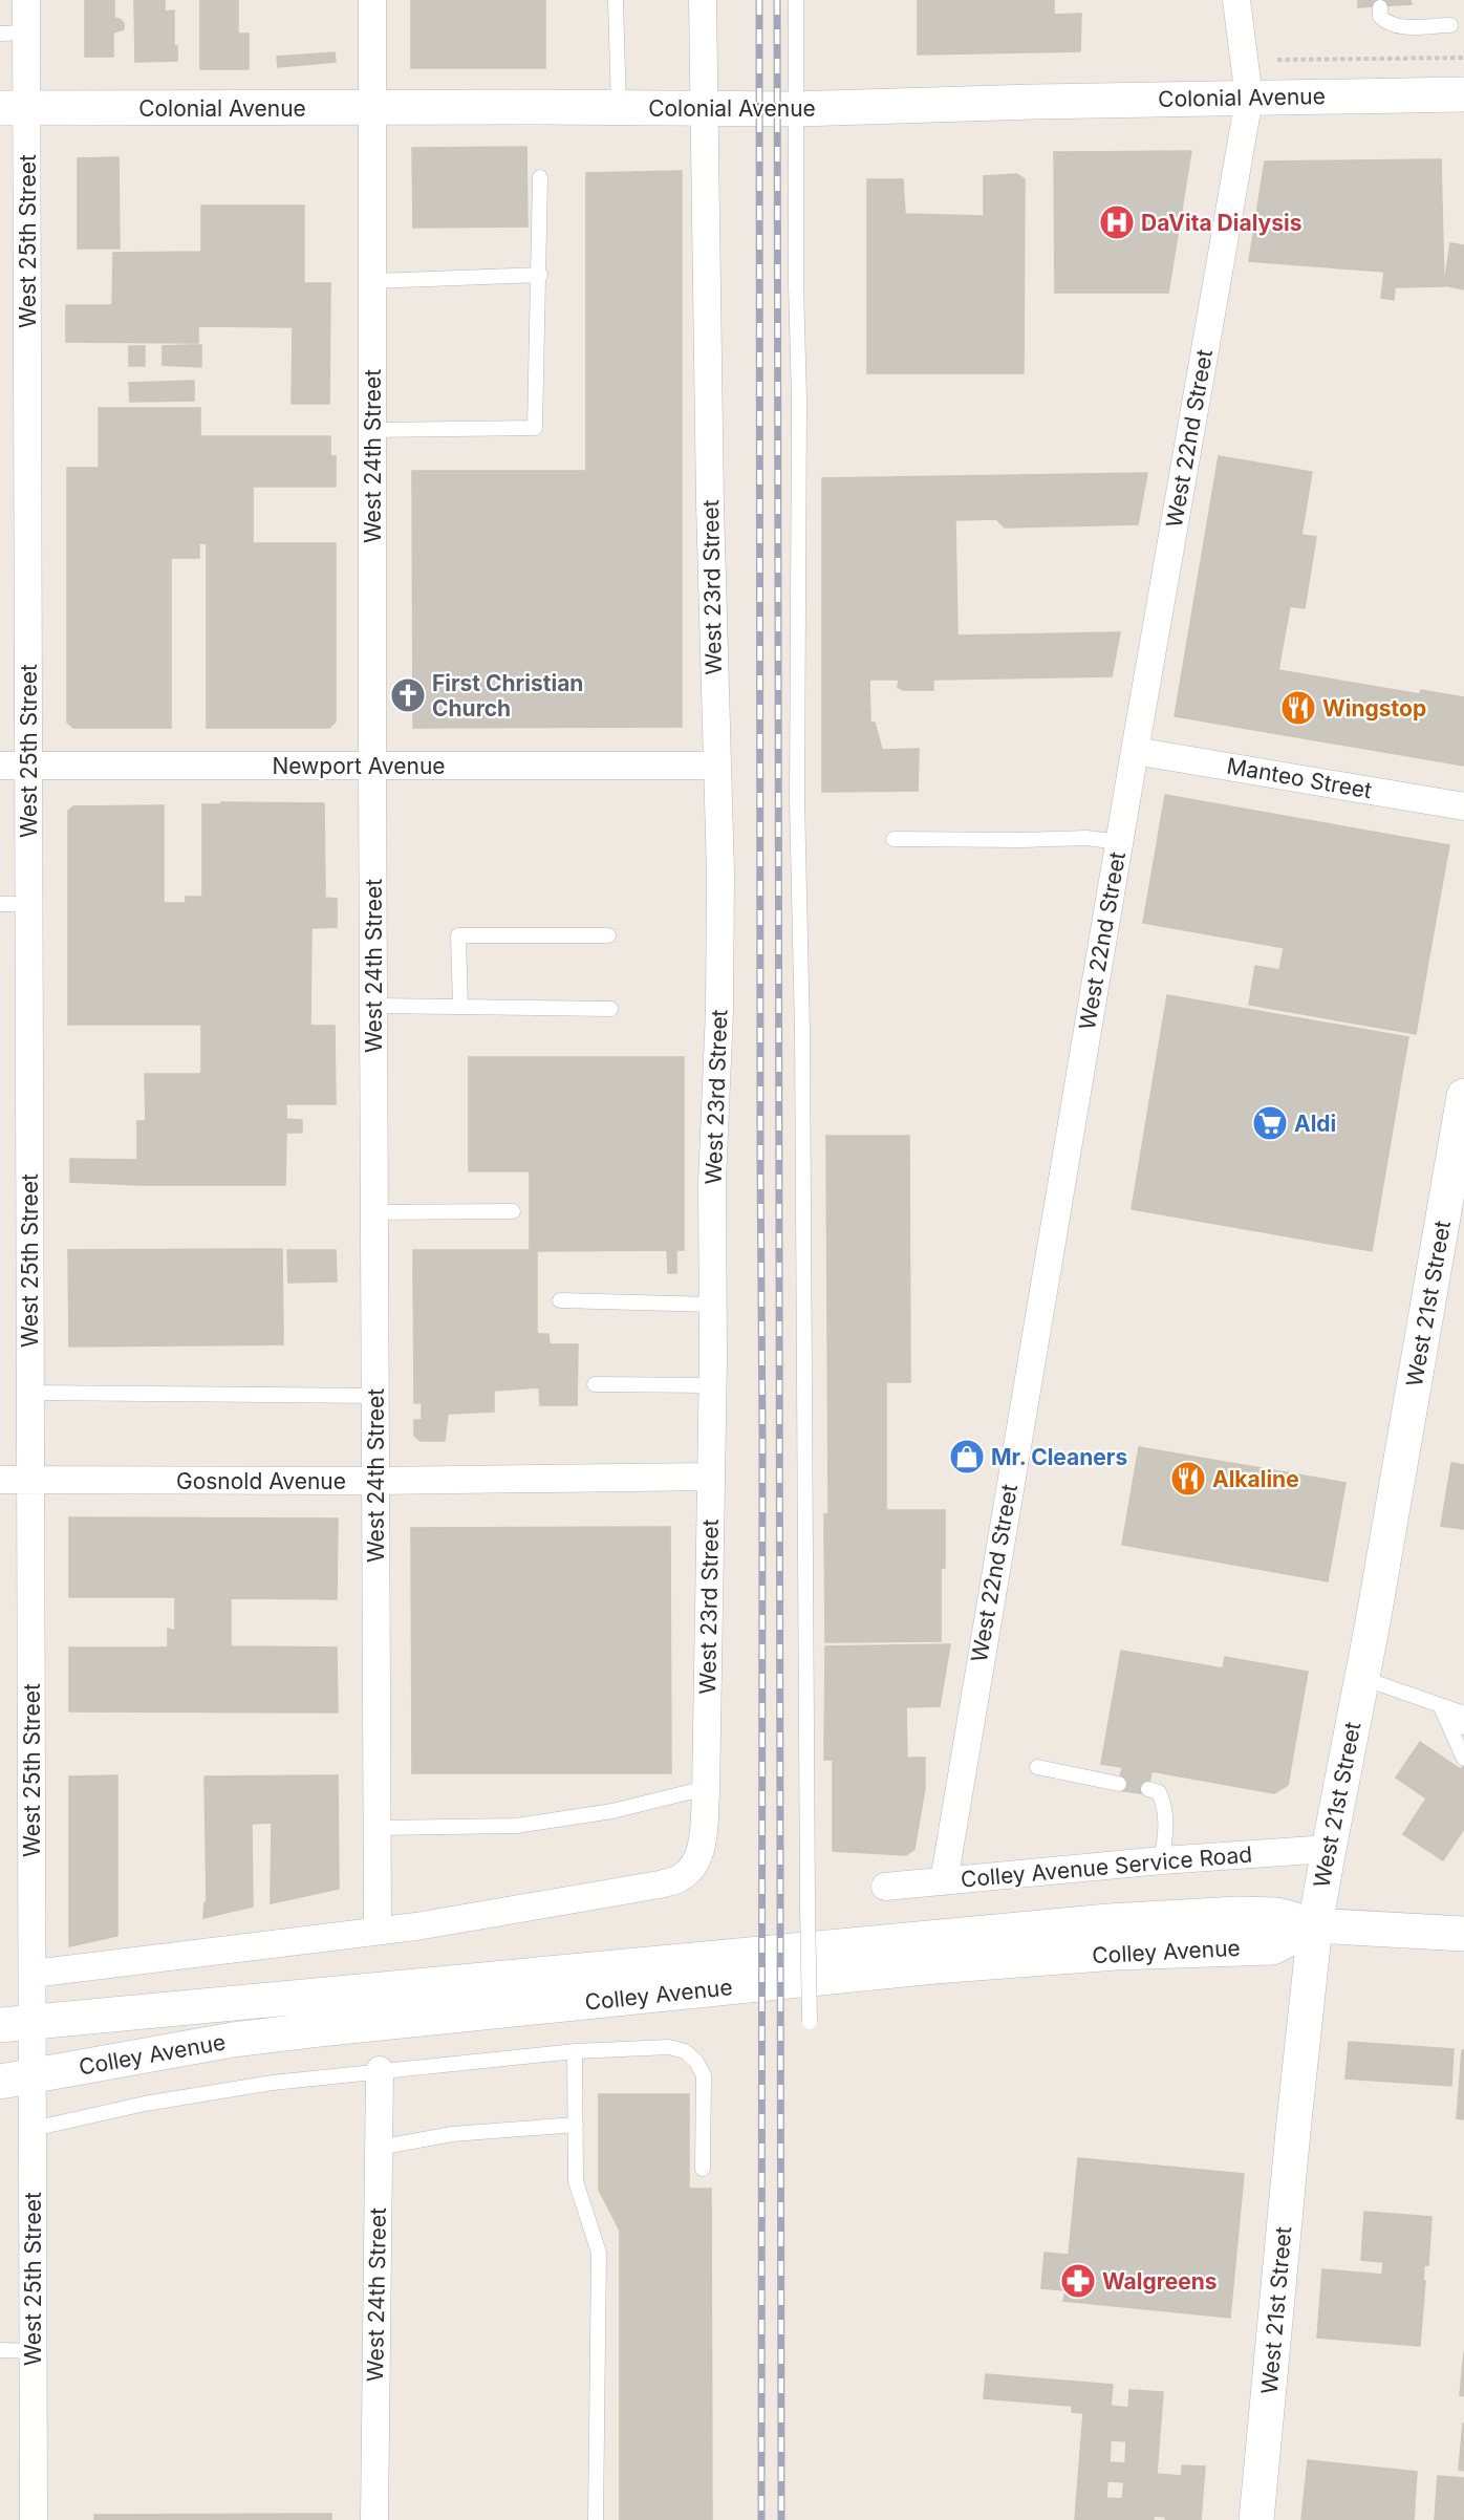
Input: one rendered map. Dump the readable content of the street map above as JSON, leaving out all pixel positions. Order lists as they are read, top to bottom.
{
  "streets": {
    "main road": ["Colonial Avenue", "West 21st Street", "Colley Avenue"],
    "street": [
      "West 25th Street",
      "West 22nd Street",
      "West 24th Street",
      "West 23rd Street",
      "Newport Avenue",
      "Manteo Street",
      "Gosnold Avenue",
      "Colley Avenue Service Road"
    ]
  },
  "crossings": [
    ["Colonial Avenue", "West 25th Street"],
    ["Colonial Avenue", "West 22nd Street"],
    ["Colonial Avenue", "West 24th Street"],
    ["Colonial Avenue", "West 23rd Street"],
    ["West 25th Street", "West 23rd Street"],
    ["West 25th Street", "Newport Avenue"],
    ["West 25th Street", "Gosnold Avenue"],
    ["West 25th Street", "Colley Avenue"],
    ["West 22nd Street", "Manteo Street"],
    ["West 22nd Street", "Colley Avenue Service Road"],
    ["West 24th Street", "West 23rd Street"],
    ["West 24th Street", "Newport Avenue"],
    ["West 24th Street", "Gosnold Avenue"],
    ["West 23rd Street", "Newport Avenue"],
    ["West 23rd Street", "Gosnold Avenue"],
    ["West 21st Street", "Colley Avenue Service Road"],
    ["West 21st Street", "Colley Avenue"]
  ],
  "places": {
    "hospital": ["DaVita Dialysis"],
    "church": ["First Christian Church"],
    "restaurant": ["Wingstop", "Alkaline"],
    "supermarket": ["Aldi"],
    "shop": ["Mr. Cleaners"],
    "pharmacy": ["Walgreens"]
  }
}
